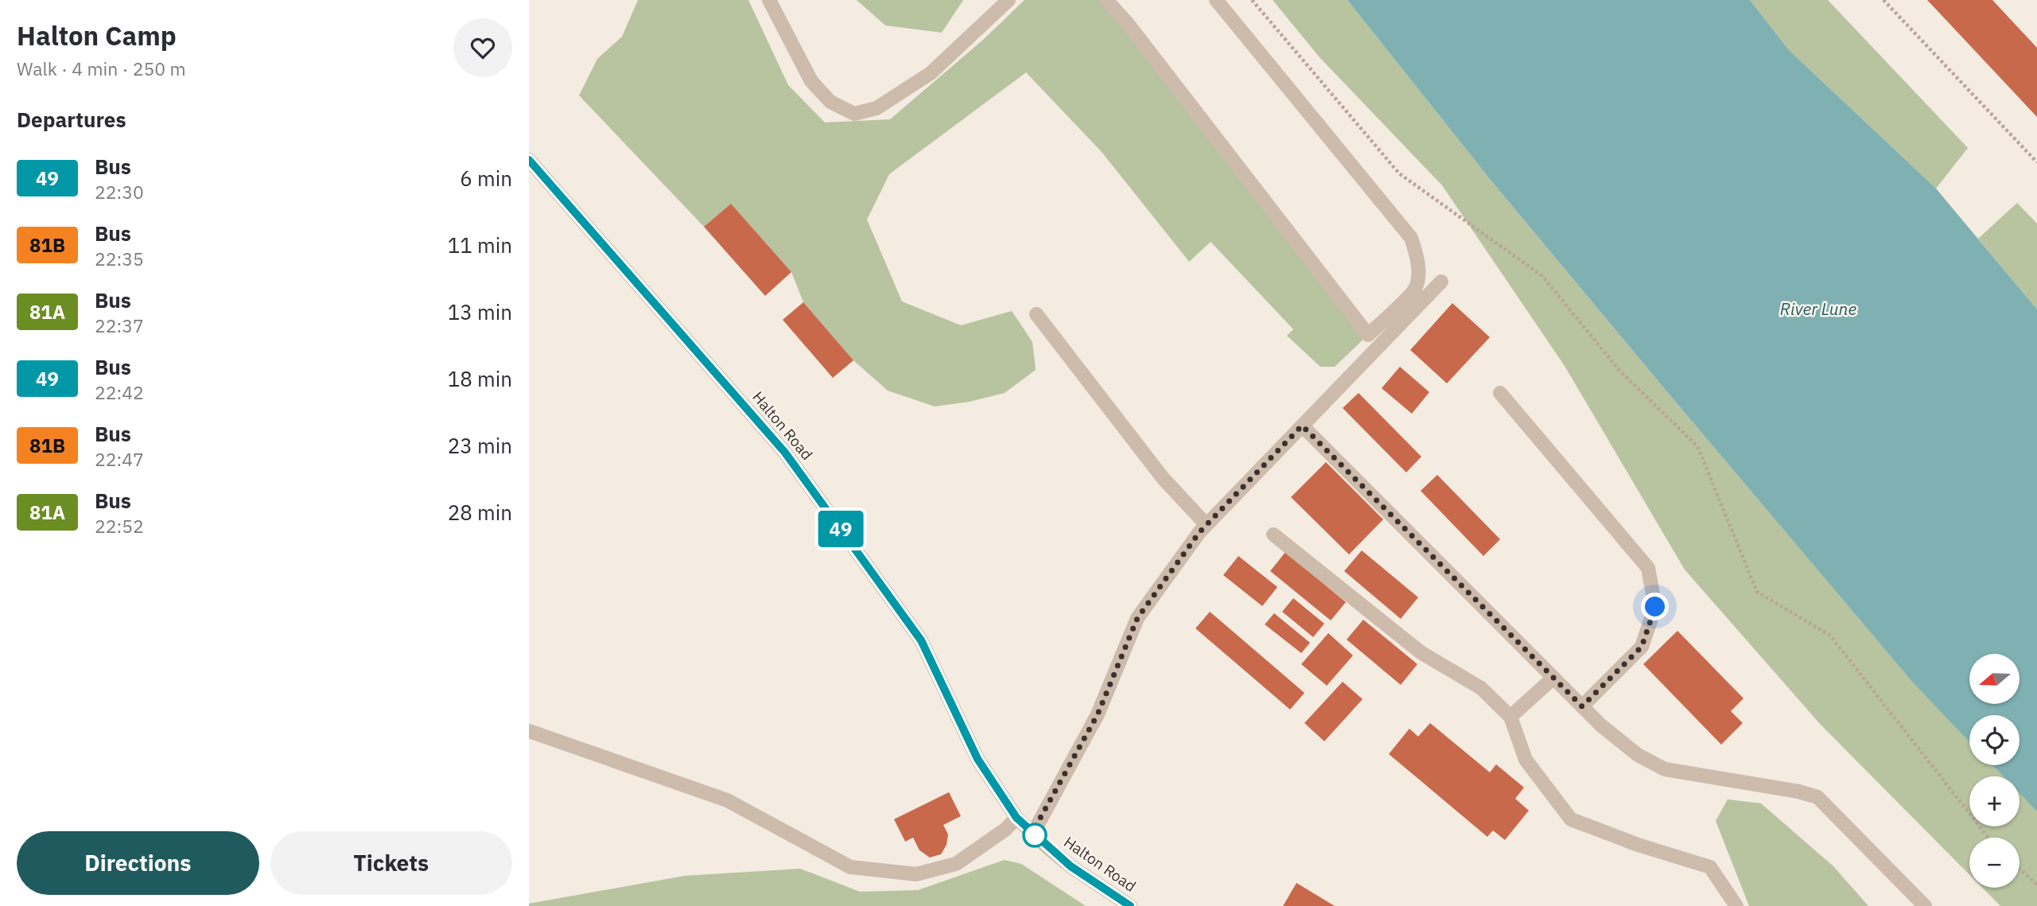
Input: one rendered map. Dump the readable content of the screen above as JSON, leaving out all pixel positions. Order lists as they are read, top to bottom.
{
  "streets": {
    "street": ["Halton Road"]
  },
  "water": ["River Lune"],
  "lines": ["bus line 49"],
  "north": "left",
  "page": {
    "heading": [
      ["Halton Camp", "Walk · 4 min · 250 m"],
      "Departures"
    ],
    "on_map": "49",
    "list": [
      {
        "mark": "49",
        "name": "Bus",
        "note": "22:30",
        "value": "6 min"
      },
      {
        "mark": "81B",
        "name": "Bus",
        "note": "22:35",
        "value": "11 min"
      },
      {
        "mark": "81A",
        "name": "Bus",
        "note": "22:37",
        "value": "13 min"
      },
      {
        "mark": "49",
        "name": "Bus",
        "note": "22:42",
        "value": "18 min"
      },
      {
        "mark": "81B",
        "name": "Bus",
        "note": "22:47",
        "value": "23 min"
      },
      {
        "mark": "81A",
        "name": "Bus",
        "note": "22:52",
        "value": "28 min"
      }
    ],
    "map_buttons": ["+", "−"],
    "buttons": ["Directions", "Tickets"]
  }
}
